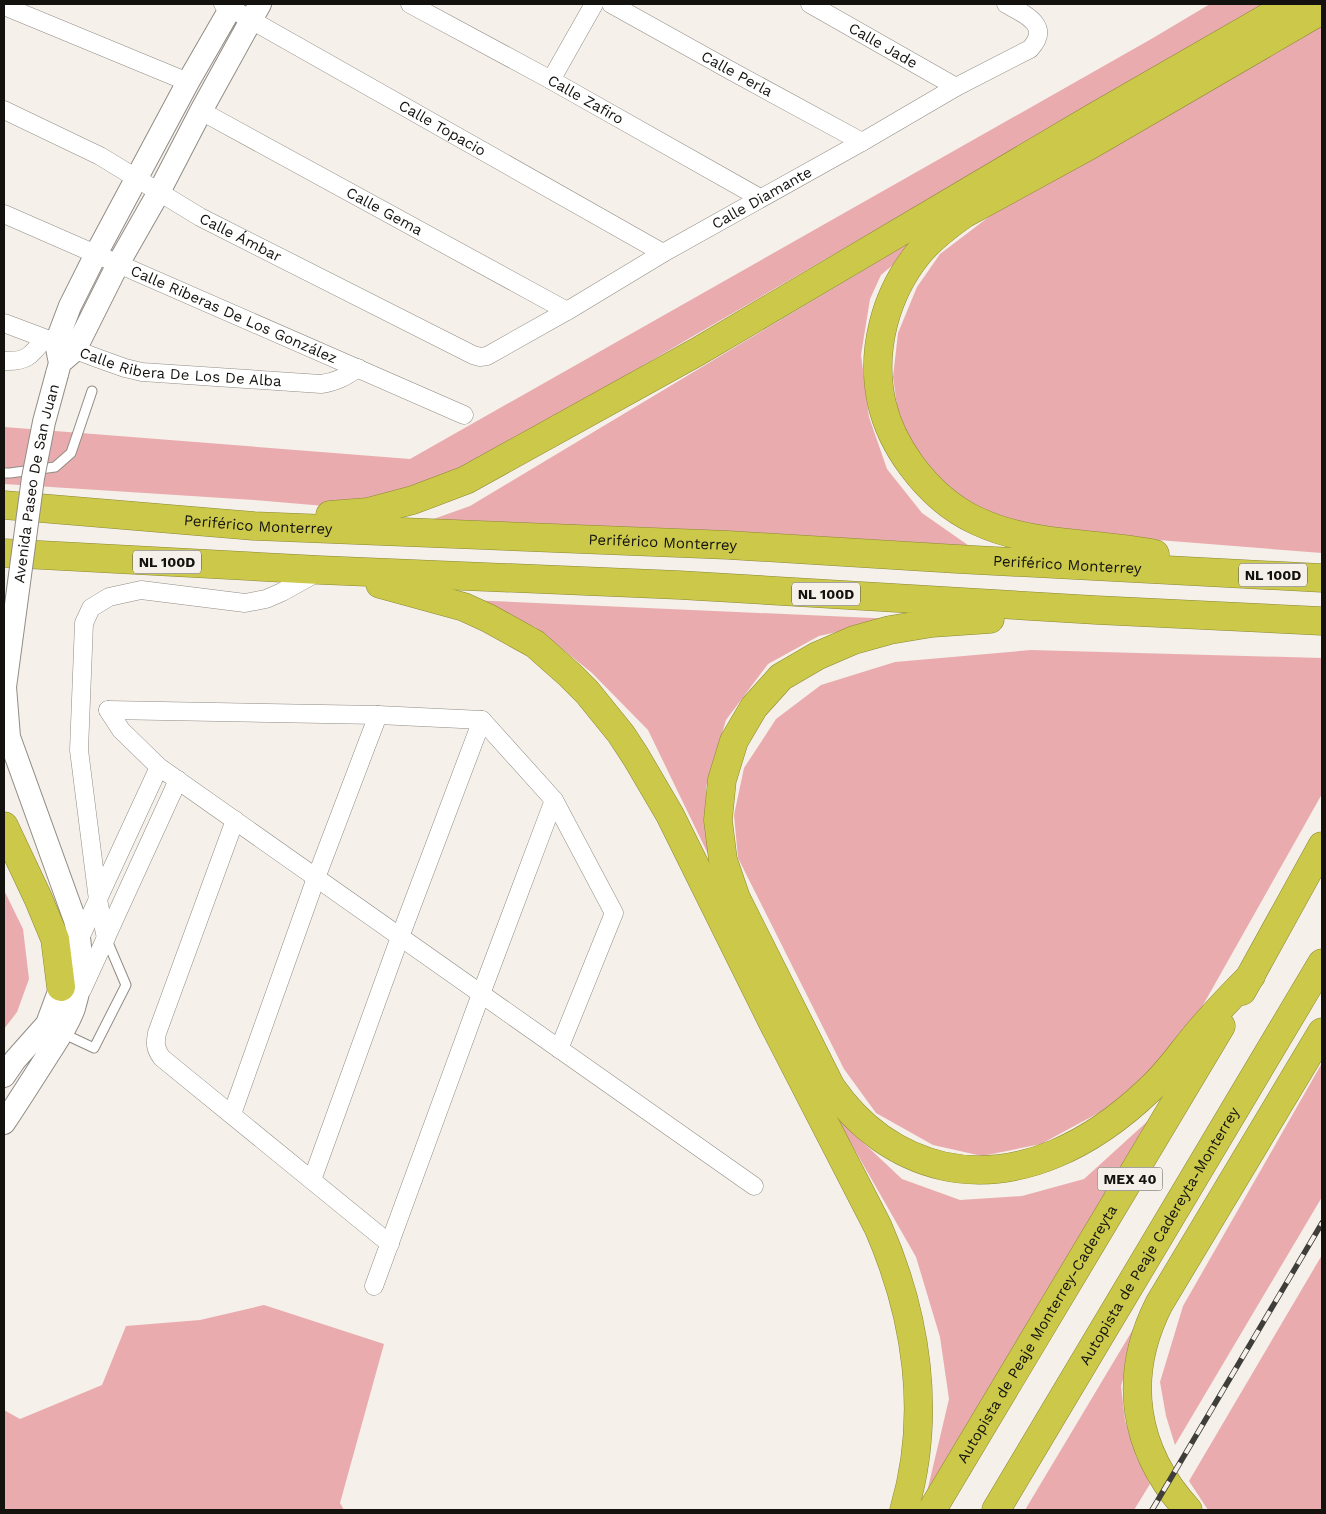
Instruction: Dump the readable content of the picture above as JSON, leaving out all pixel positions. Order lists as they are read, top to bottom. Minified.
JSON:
{"streets":{"highway":["Periférico Monterrey","NL 100D","MEX 40","Autopista de Peaje Cadereyta-Monterrey","Autopista de Peaje Monterrey-Cadereyta"],"street":["Calle Jade","Calle Perla","Calle Zafiro","Calle Topacio","Calle Diamante","Calle Gema","Calle Ámbar","Calle Riberas De Los González","Calle Ribera De Los De Alba","Avenida Paseo De San Juan"]},"crossings":[["Calle Jade","Calle Diamante"],["Calle Perla","Calle Diamante"],["Calle Zafiro","Calle Diamante"],["Calle Topacio","Calle Diamante"],["Calle Topacio","Avenida Paseo De San Juan"],["Calle Diamante","Calle Gema"],["Calle Diamante","Calle Ámbar"],["Calle Gema","Avenida Paseo De San Juan"],["Calle Ámbar","Avenida Paseo De San Juan"],["Calle Riberas De Los González","Calle Ribera De Los De Alba"],["Calle Riberas De Los González","Avenida Paseo De San Juan"],["Calle Ribera De Los De Alba","Avenida Paseo De San Juan"]]}
